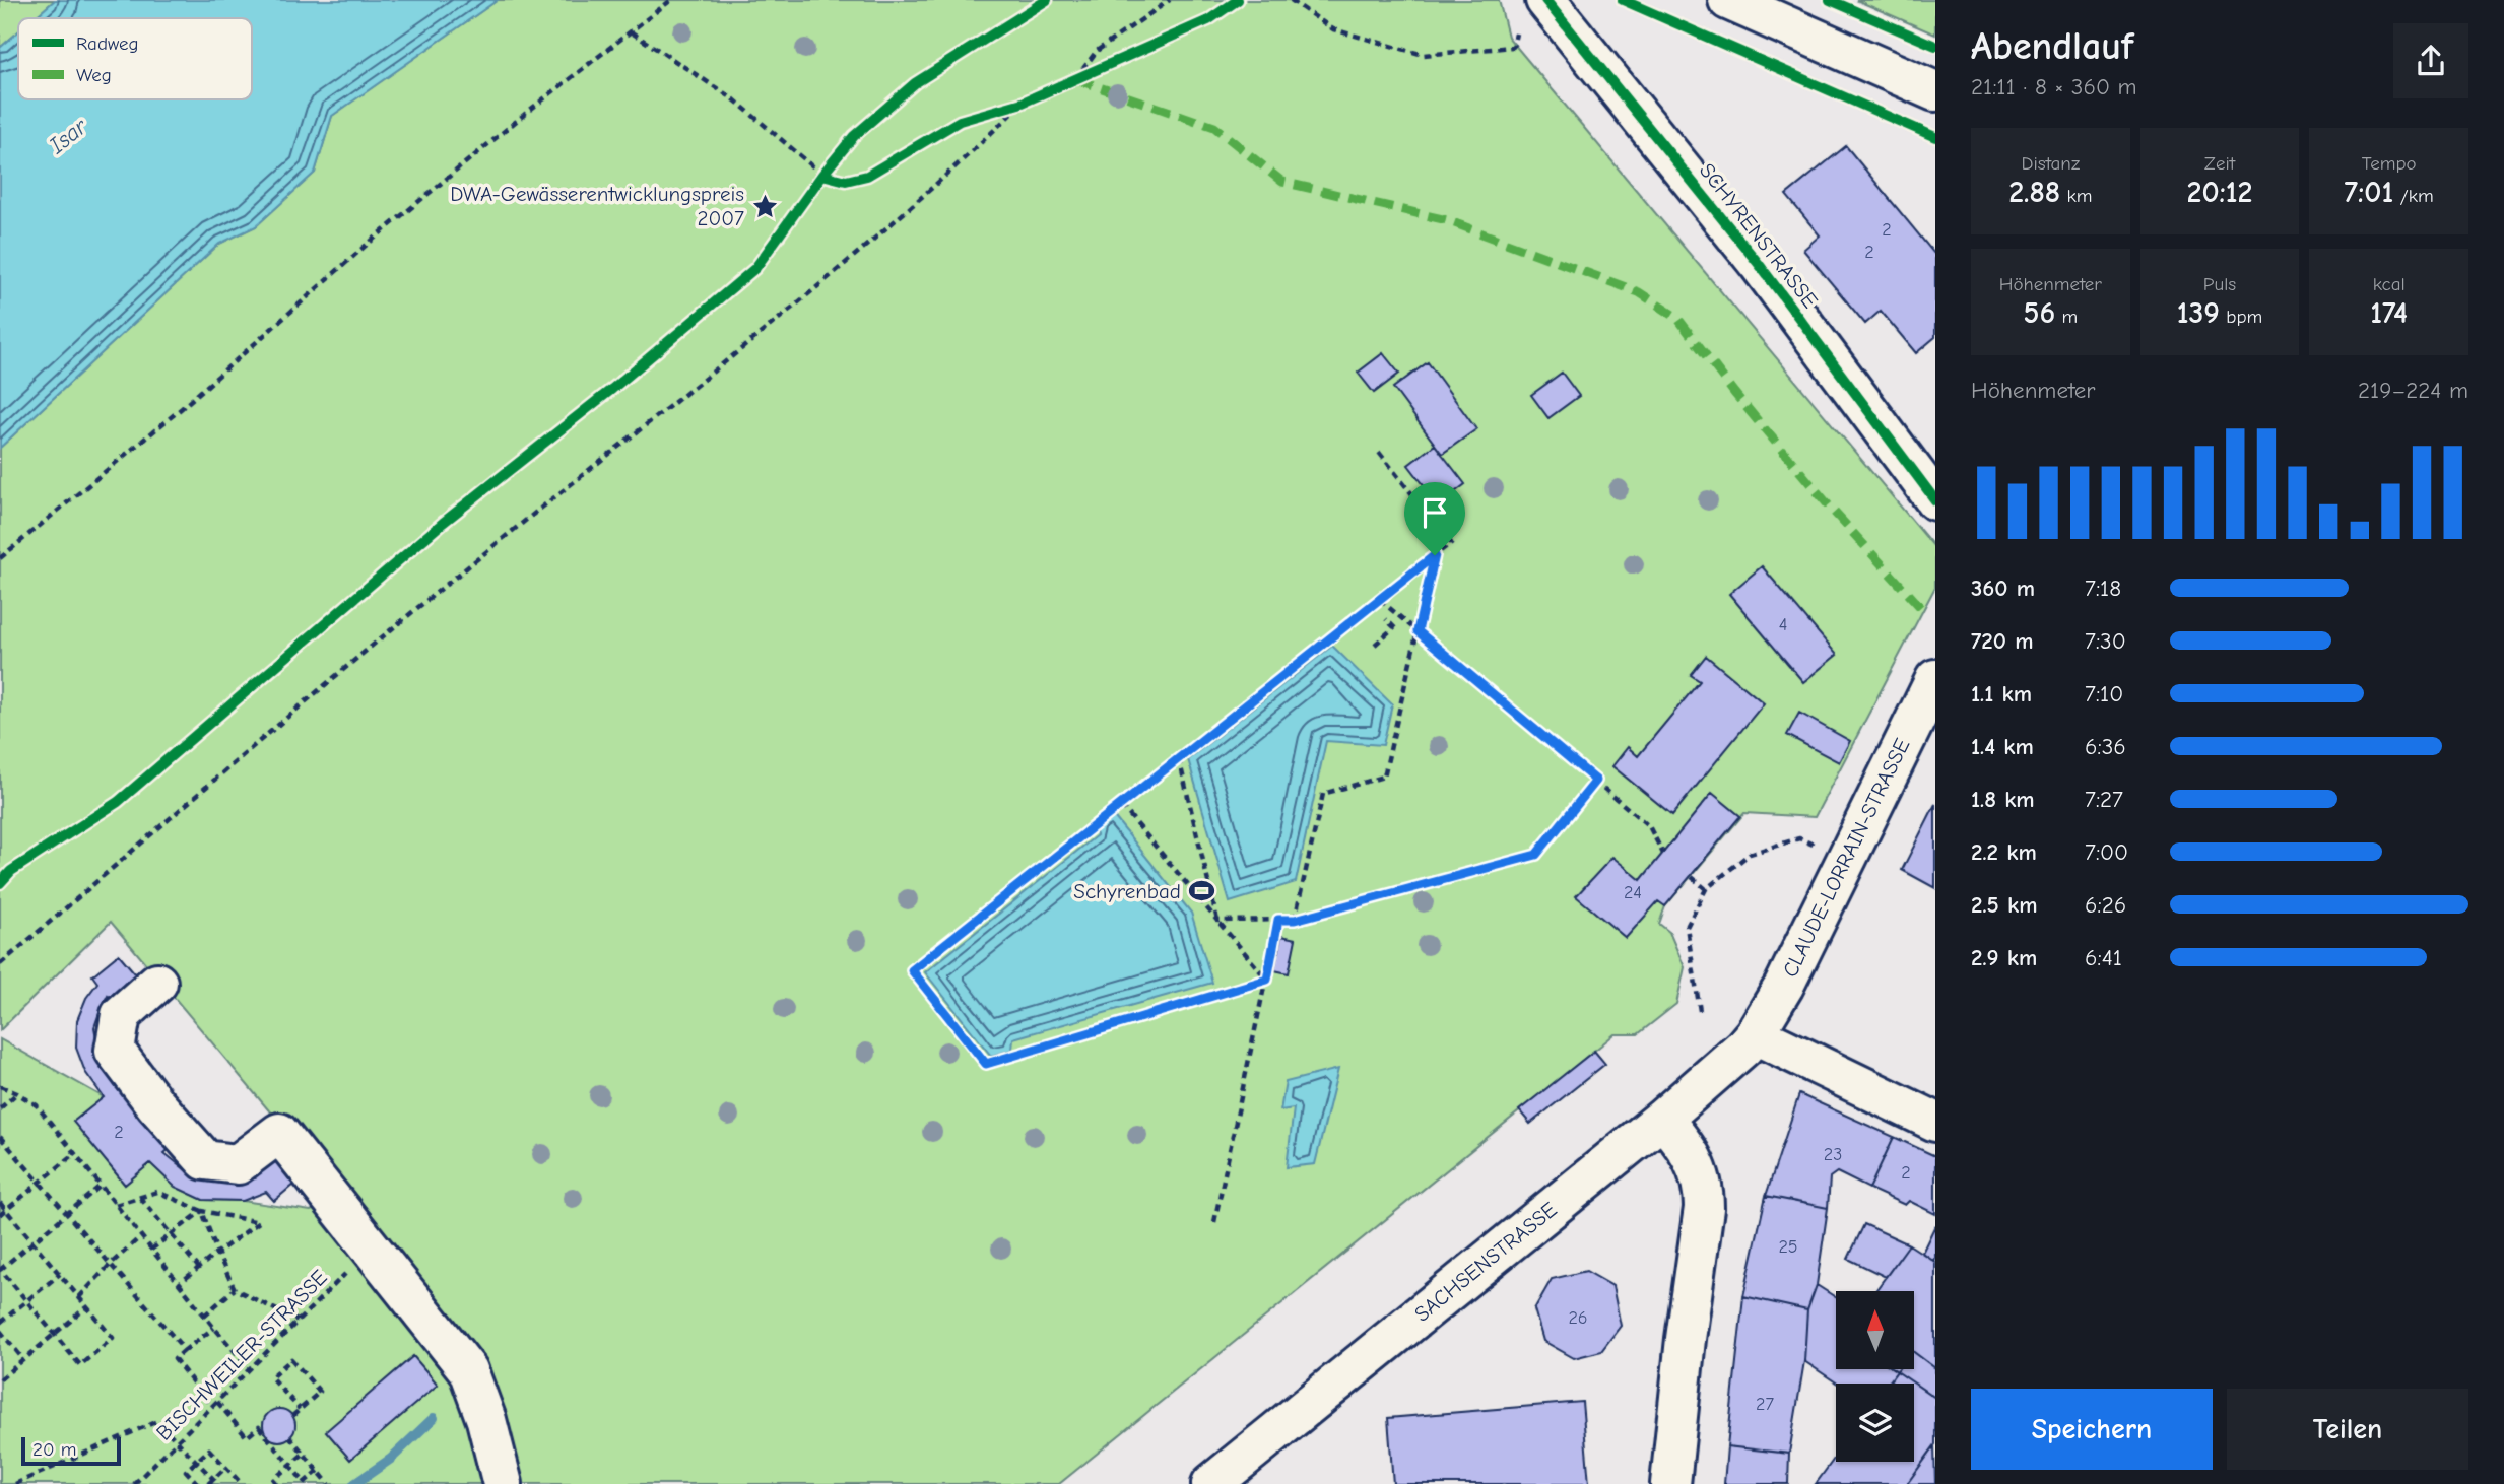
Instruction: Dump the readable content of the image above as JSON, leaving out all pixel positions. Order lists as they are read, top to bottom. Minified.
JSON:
{"streets":{"street":["SCHYRENSTRASSE","CLAUDE-LORRAIN-STRASSE","SACHSENSTRASSE"],"path":["BISCHWEILER-STRASSE"]},"crossings":[["CLAUDE-LORRAIN-STRASSE","SACHSENSTRASSE"]],"water":["Isar"],"places":{"place":["DWA-Gewässerentwicklungspreis 2007"],"sports":["Schyrenbad"]},"house_numbers":["2","2","4","24","2","23","2","25","26","27"],"legend":["Radweg","Weg"],"scale_bar":"20 m","north":"top","page":{"heading":["Abendlauf","21:11 · 8 × 360 m"],"stats":[["Distanz","2.88 km"],["Zeit","20:12"],["Tempo","7:01 /km"],["Höhenmeter","56 m"],["Puls","139 bpm"],["kcal","174"]],"chart":["Höhenmeter","219–224 m"],"list":[{"name":"360 m","note":"7:18"},{"name":"720 m","note":"7:30"},{"name":"1.1 km","note":"7:10"},{"name":"1.4 km","note":"6:36"},{"name":"1.8 km","note":"7:27"},{"name":"2.2 km","note":"7:00"},{"name":"2.5 km","note":"6:26"},{"name":"2.9 km","note":"6:41"}],"buttons":["Speichern","Teilen"],"scale":"20 m"}}
